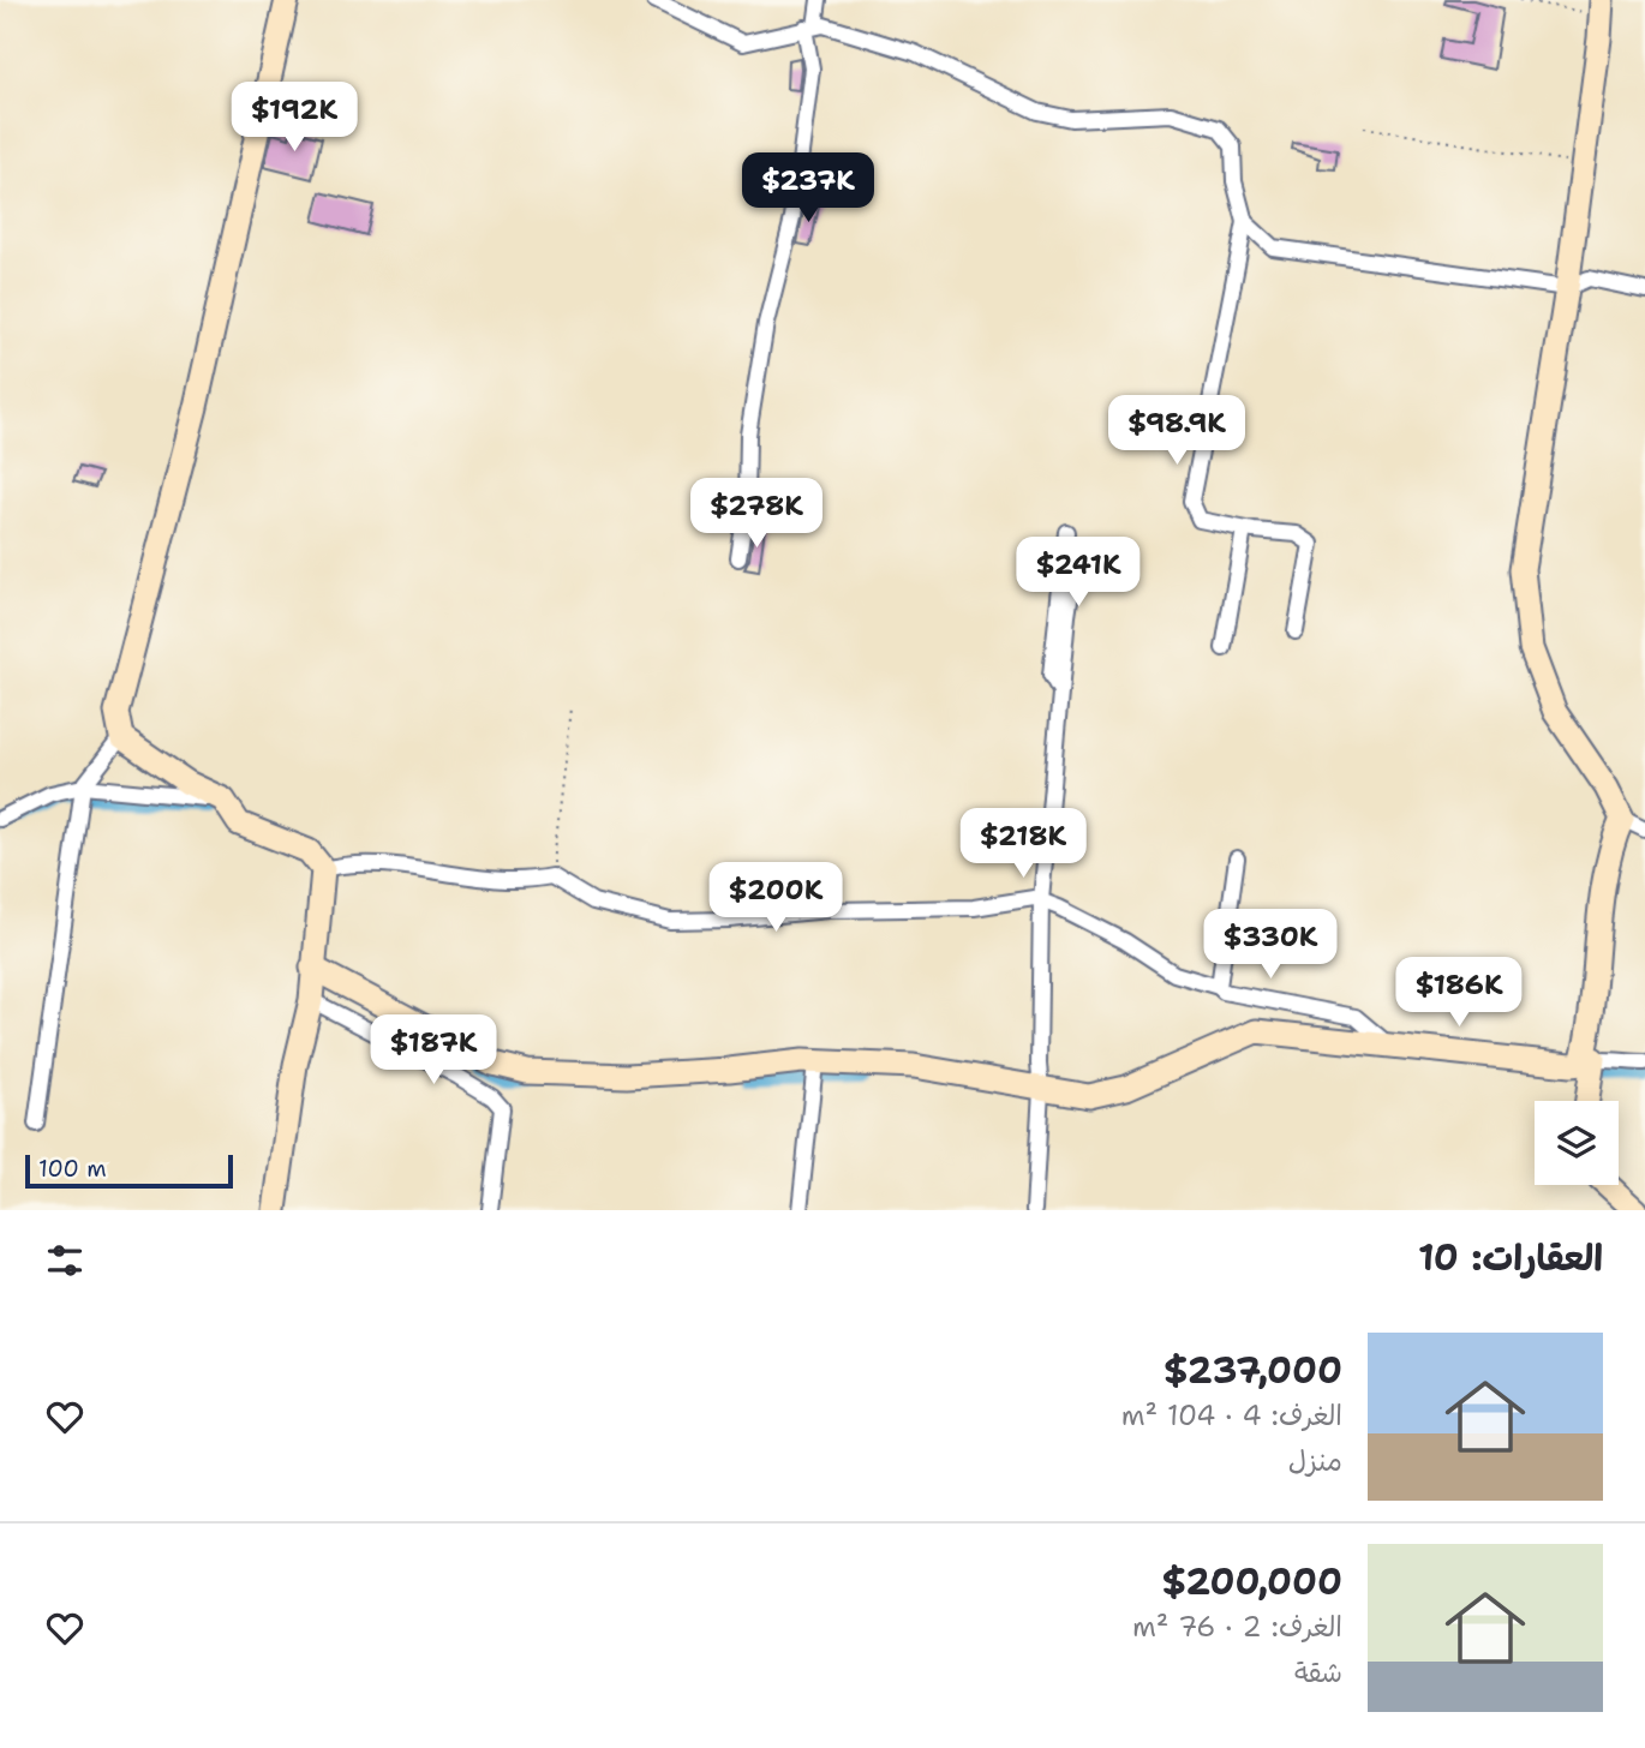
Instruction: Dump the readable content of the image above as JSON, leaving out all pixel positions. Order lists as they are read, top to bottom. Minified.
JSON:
{"scale_bar":"100 m","page":{"price":["$192K","$237K","$98.9K","$278K","$241K","$218K","$200K","$330K","$186K","$187K"],"scale":"100 m","heading":"العقارات: 10","list":[{"name":"$237,000","note":"الغرف: 4 · 104 m² · منزل"},{"name":"$200,000","note":"الغرف: 2 · 76 m² · شقة"}]}}
